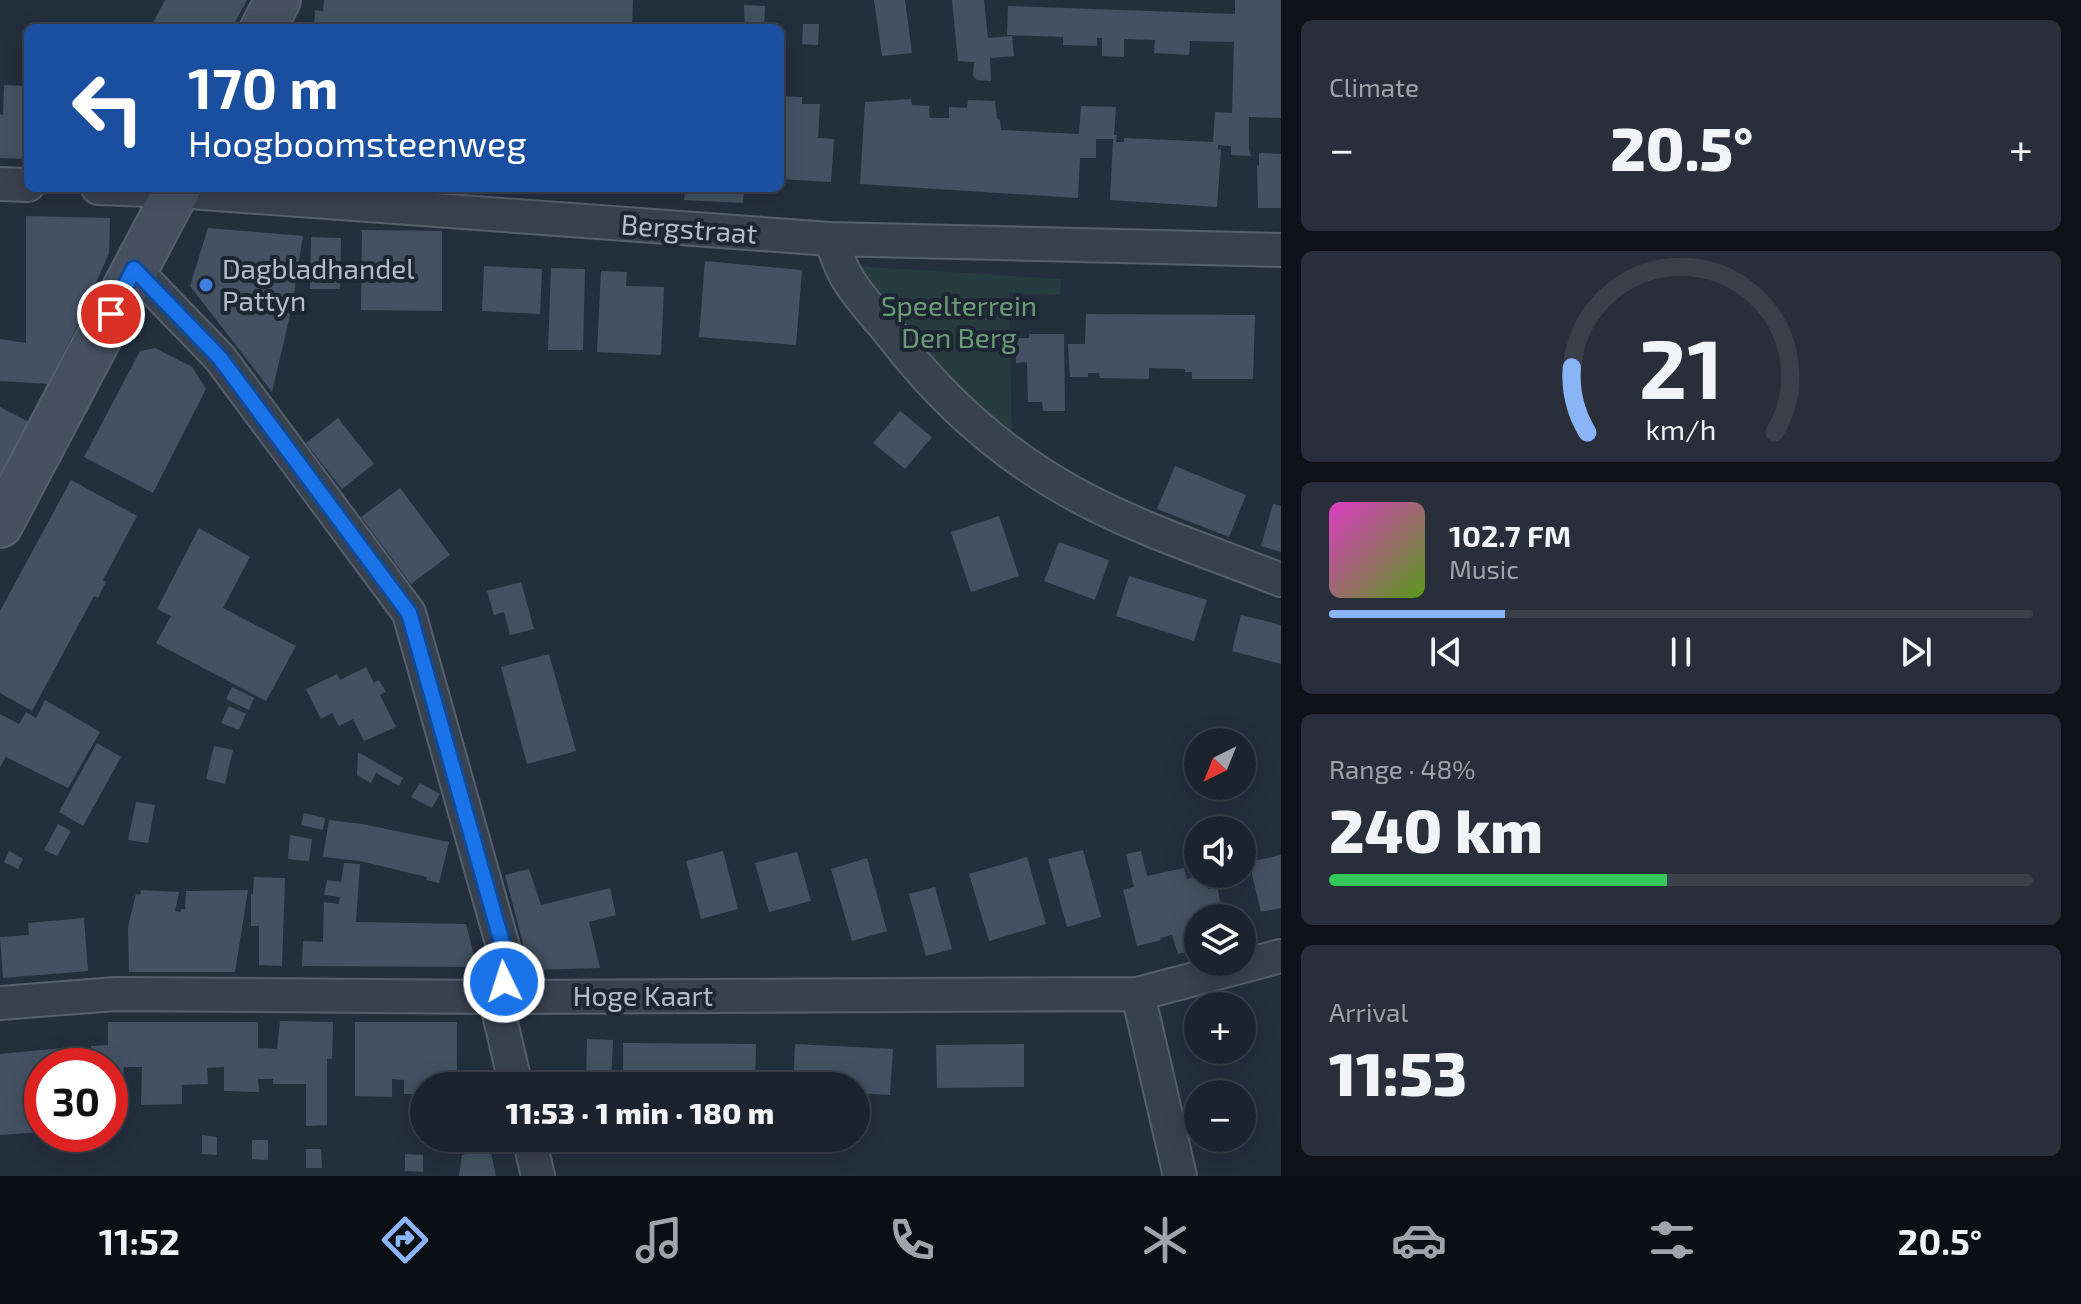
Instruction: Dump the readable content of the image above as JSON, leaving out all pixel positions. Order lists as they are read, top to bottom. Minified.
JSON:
{"streets":{"street":["Bergstraat","Hoge Kaart"]},"parks":["Speelterrein Den Berg"],"places":["Dagbladhandel Pattyn"],"north":"bottom left","page":{"tile":["Climate",["Range · 48%","240 km"],["Arrival","11:53"]],"turn":["170 m","Hoogboomsteenweg"],"heat":["−","20.5°","+"],"song":["102.7 FM","Music"],"map_buttons":["+","−"],"limit":"30","trip":"11:53 · 1 min · 180 m","tabs":["11:52","20.5°"],"gauge":["21","km/h"]}}
